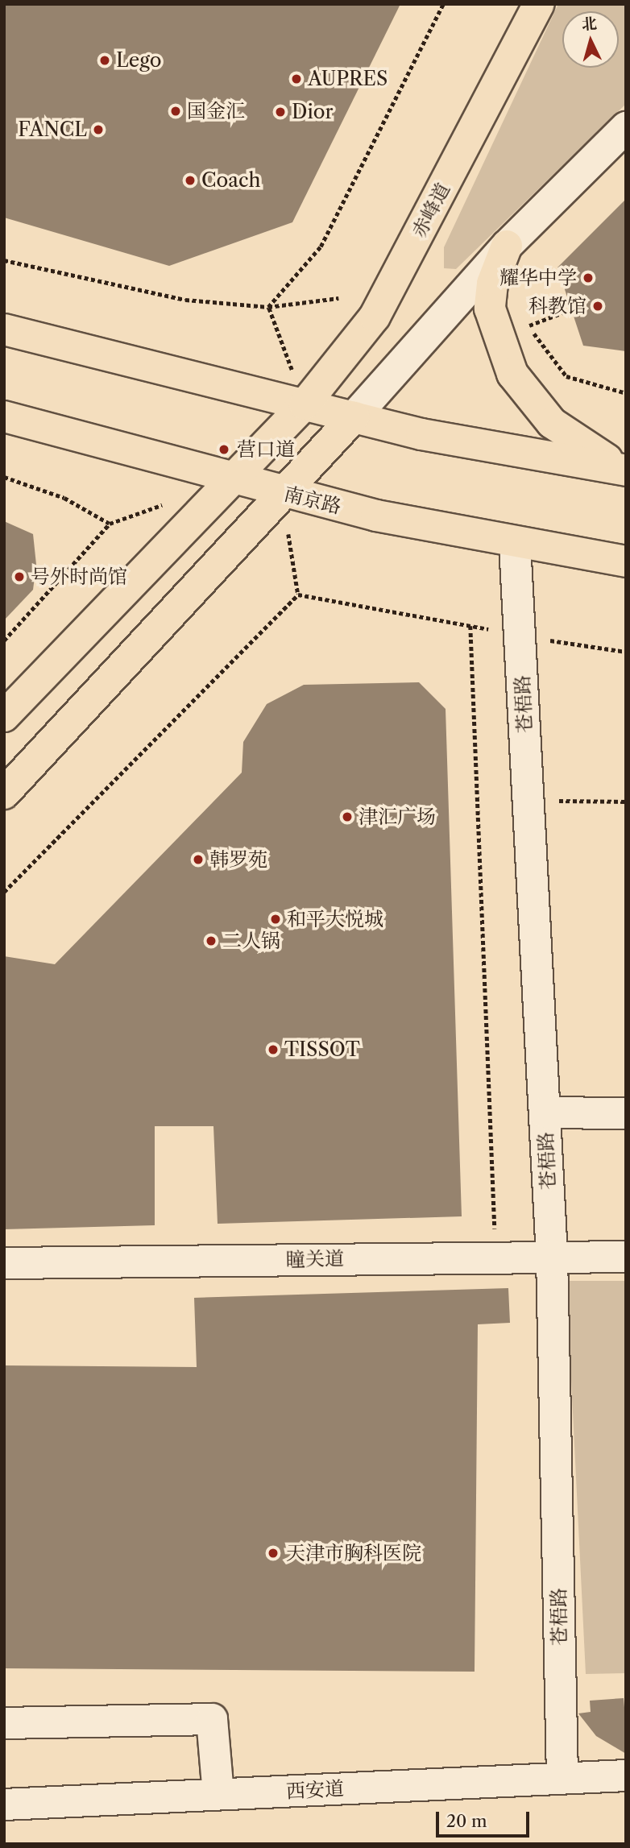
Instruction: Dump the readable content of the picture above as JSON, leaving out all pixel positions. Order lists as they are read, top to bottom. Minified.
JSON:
{"streets":{"main road":["赤峰道","南京路"],"street":["苍梧路","瞳关道","西安道"]},"crossings":[["南京路","苍梧路"],["苍梧路","瞳关道"],["苍梧路","西安道"]],"places":["Lego","AUPRES","国金汇","Dior","FANCL","Coach","耀华中学","科教馆","营口道","号外时尚馆","津汇广场","韩罗苑","和平大悦城","二人锅","TISSOT","天津市胸科医院"],"scale_bar":"20 m","north":"top"}
